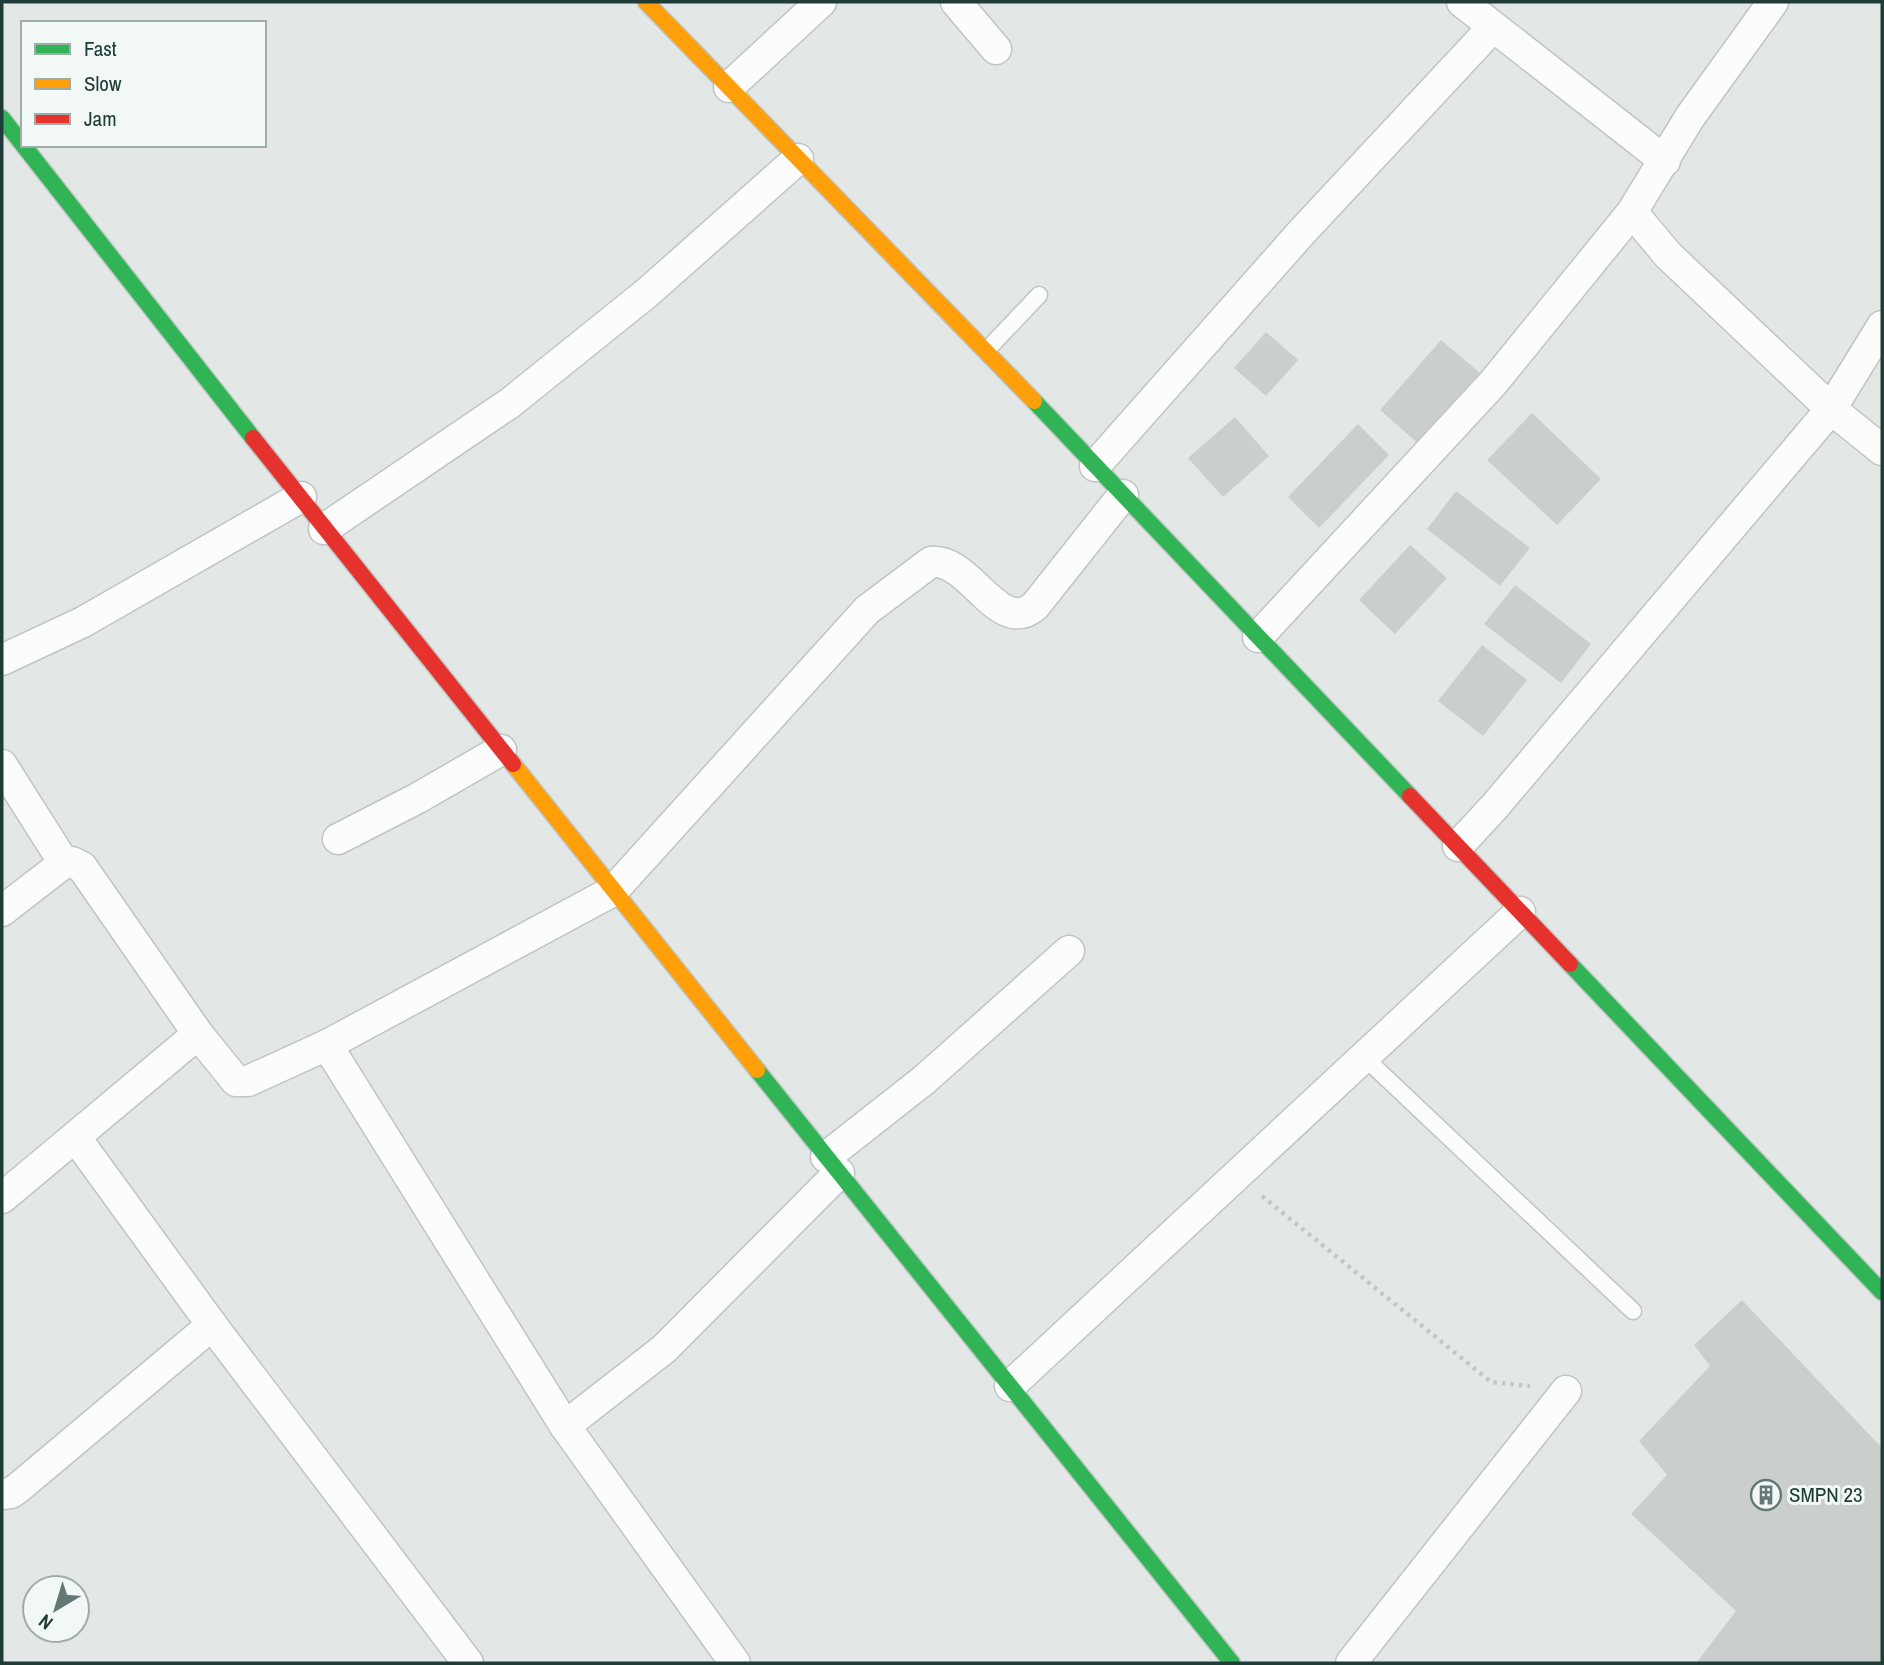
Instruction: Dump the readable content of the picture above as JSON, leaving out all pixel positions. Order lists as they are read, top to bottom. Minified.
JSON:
{"places":{"building":["SMPN 23"]},"legend":["Fast","Slow","Jam"],"north":"bottom left"}
